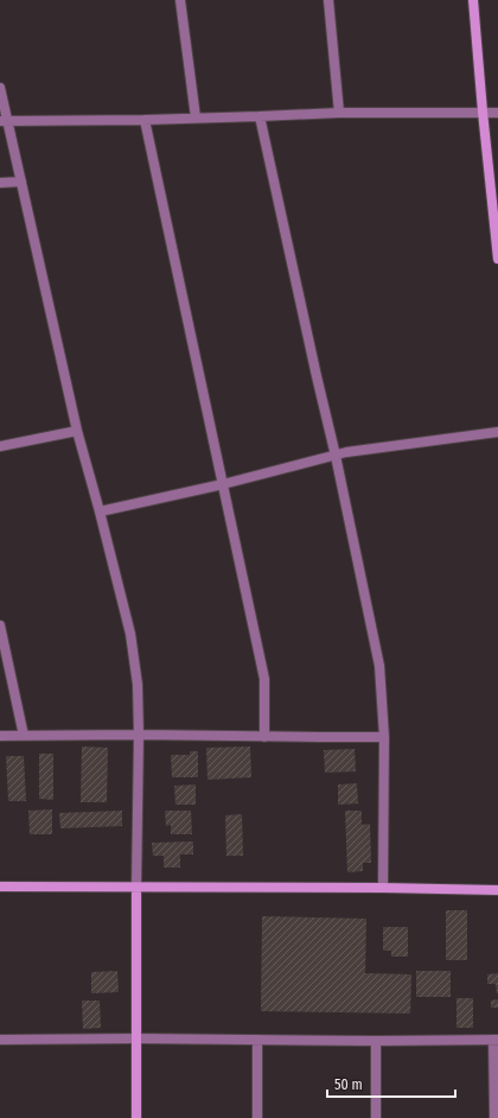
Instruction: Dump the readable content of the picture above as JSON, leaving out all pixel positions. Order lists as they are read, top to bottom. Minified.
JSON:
{"scale_bar":"50 m"}
